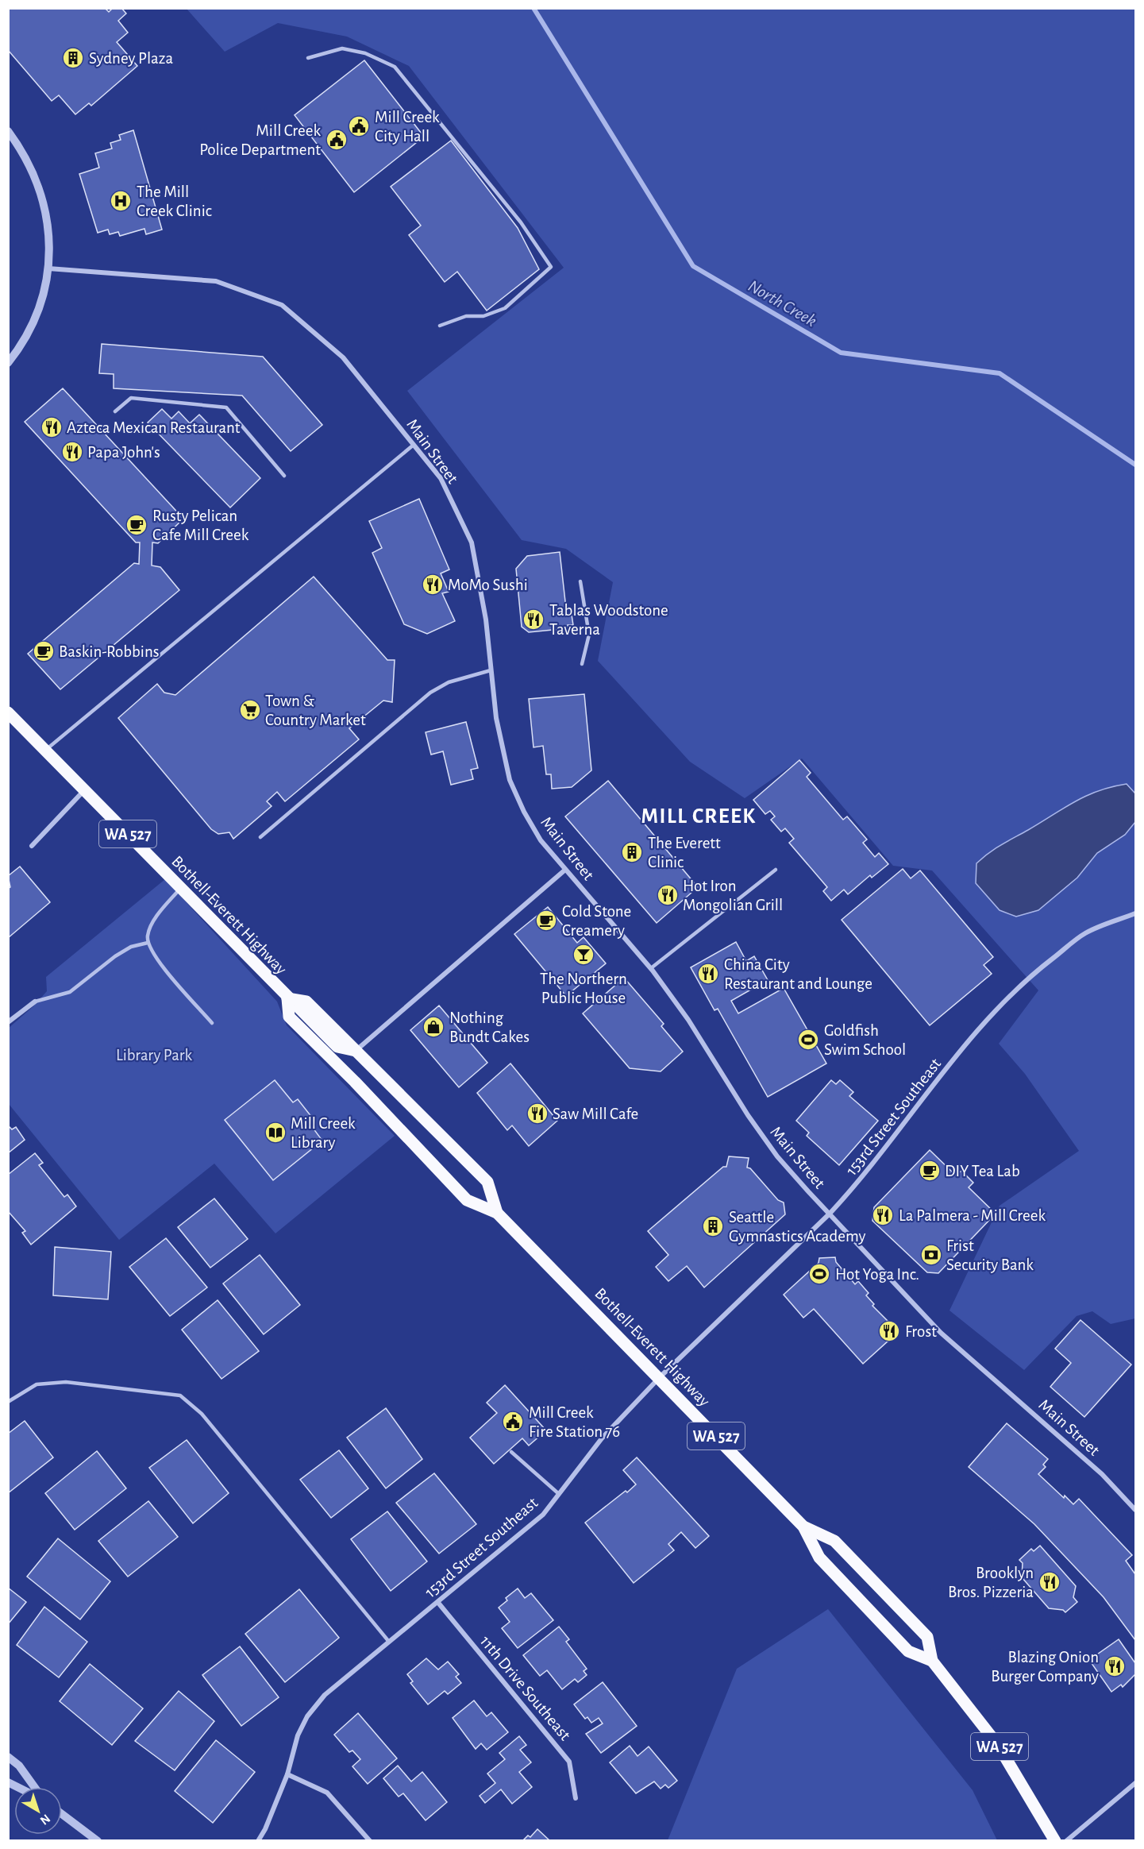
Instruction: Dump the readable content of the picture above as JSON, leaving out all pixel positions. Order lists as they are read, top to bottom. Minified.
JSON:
{"streets":{"main road":["WA 527","Bothell-Everett Highway"],"street":["Main Street","153rd Street Southeast","11th Drive Southeast"]},"crossings":[["Main Street","153rd Street Southeast"],["Bothell-Everett Highway","153rd Street Southeast"],["153rd Street Southeast","11th Drive Southeast"]],"districts":["MILL CREEK"],"water":["North Creek"],"parks":["Library Park"],"places":{"building":["Sydney Plaza","The Everett Clinic","Seattle Gymnastics Academy"],"public building":["Mill Creek City Hall","Mill Creek Police Department","Mill Creek Fire Station 76"],"hospital":["The Mill Creek Clinic"],"restaurant":["Azteca Mexican Restaurant","Papa John's","MoMo Sushi","Tablas Woodstone Taverna","Hot Iron Mongolian Grill","China City Restaurant and Lounge","Saw Mill Cafe","La Palmera - Mill Creek","Frost","Brooklyn Bros. Pizzeria","Blazing Onion Burger Company"],"cafe":["Rusty Pelican Cafe Mill Creek","Baskin-Robbins","Cold Stone Creamery","DIY Tea Lab"],"supermarket":["Town & Country Market"],"bar":["The Northern Public House"],"shop":["Nothing Bundt Cakes"],"sports":["Goldfish Swim School","Hot Yoga Inc."],"library":["Mill Creek Library"],"bank":["Frist Security Bank"]},"north":"bottom right"}
